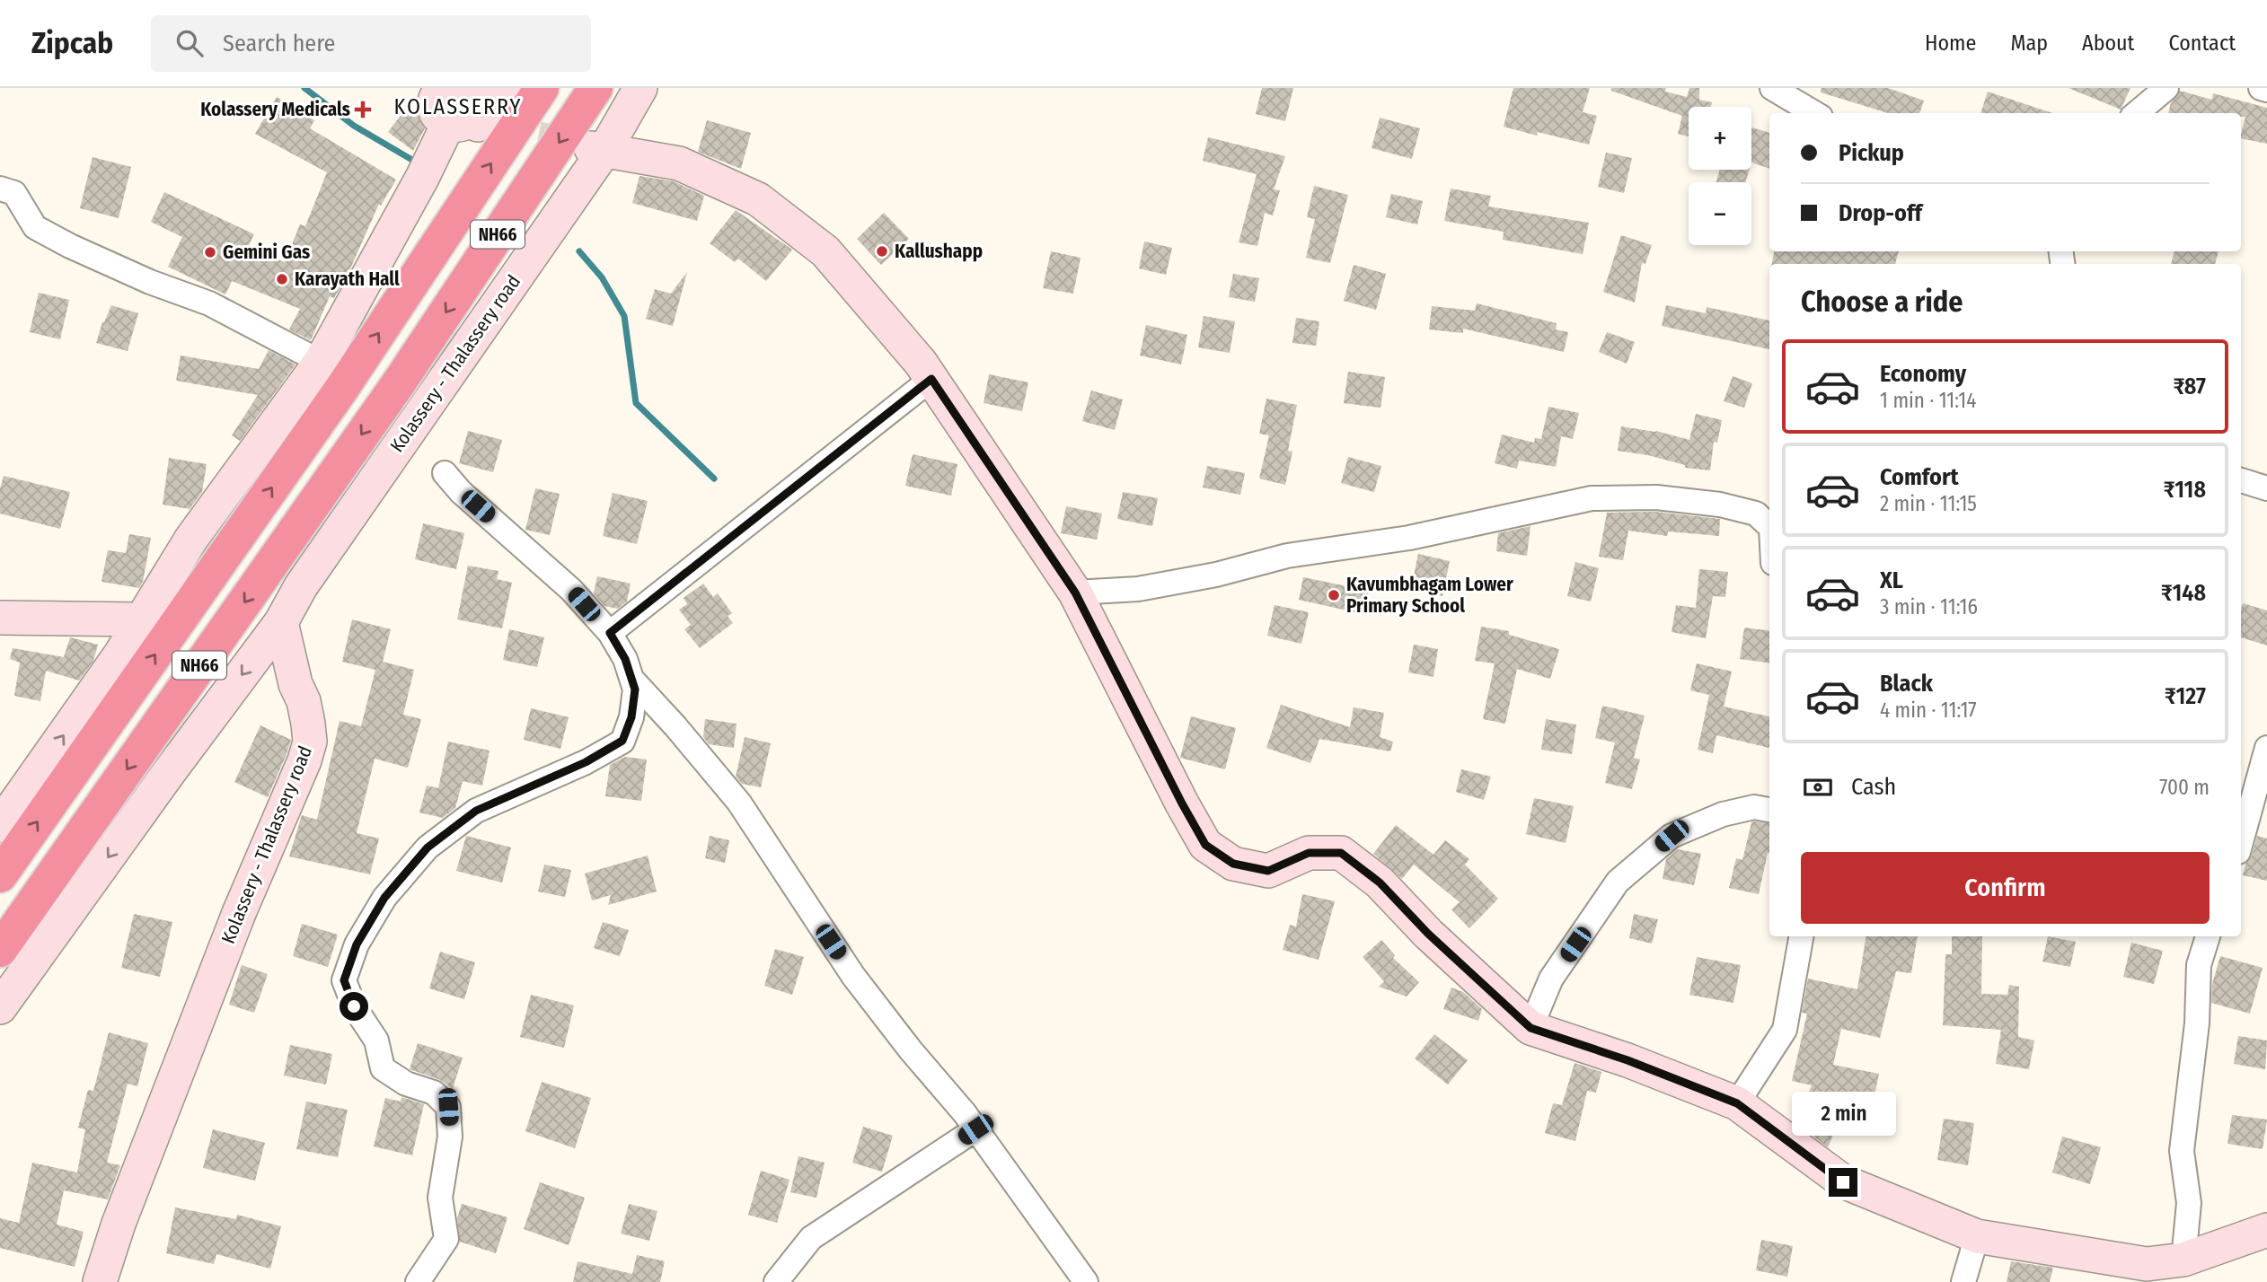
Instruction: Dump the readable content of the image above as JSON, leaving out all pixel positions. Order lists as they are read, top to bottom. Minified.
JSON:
{"streets":{"highway":["NH66"],"street":["Kolassery - Thalassery road"]},"districts":["KOLASSERRY"],"places":{"health":["Kolassery Medicals"],"other":["Kallushapp","Gemini Gas","Karayath Hall","Kavumbhagam Lower Primary School"]},"page":{"header":"Zipcab","search":"Search here","nav":["Home","Map","About","Contact"],"map_buttons":["+","−"],"banner":["Pickup","Drop-off"],"heading":"Choose a ride","list":[{"name":"Economy","note":"1 min · 11:14","value":"₹87"},{"name":"Comfort","note":"2 min · 11:15","value":"₹118"},{"name":"XL","note":"3 min · 11:16","value":"₹148"},{"name":"Black","note":"4 min · 11:17","value":"₹127"}],"pay":["Cash","700 m"],"buttons":"Confirm","bubble":"2 min"}}
